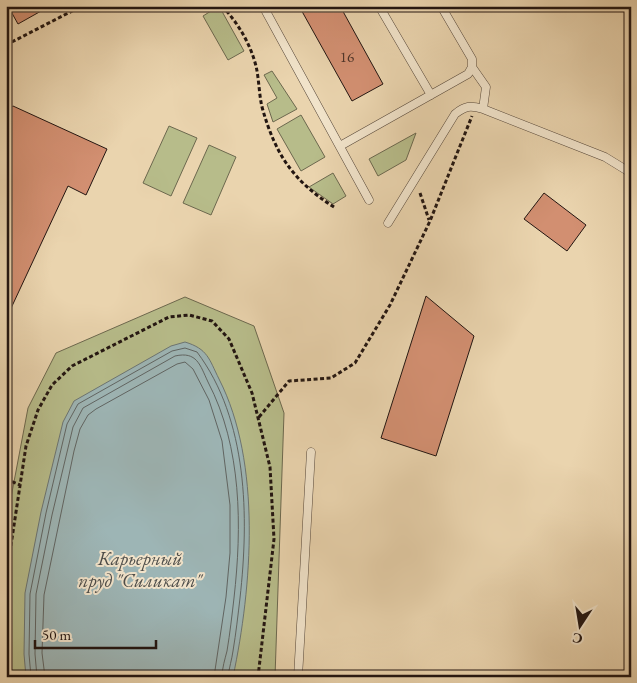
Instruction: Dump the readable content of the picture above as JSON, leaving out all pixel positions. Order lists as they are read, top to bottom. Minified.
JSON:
{"water":["Карьерный пруд \"Силикат\""],"house_numbers":["16"],"scale_bar":"50 m","north":"bottom"}
